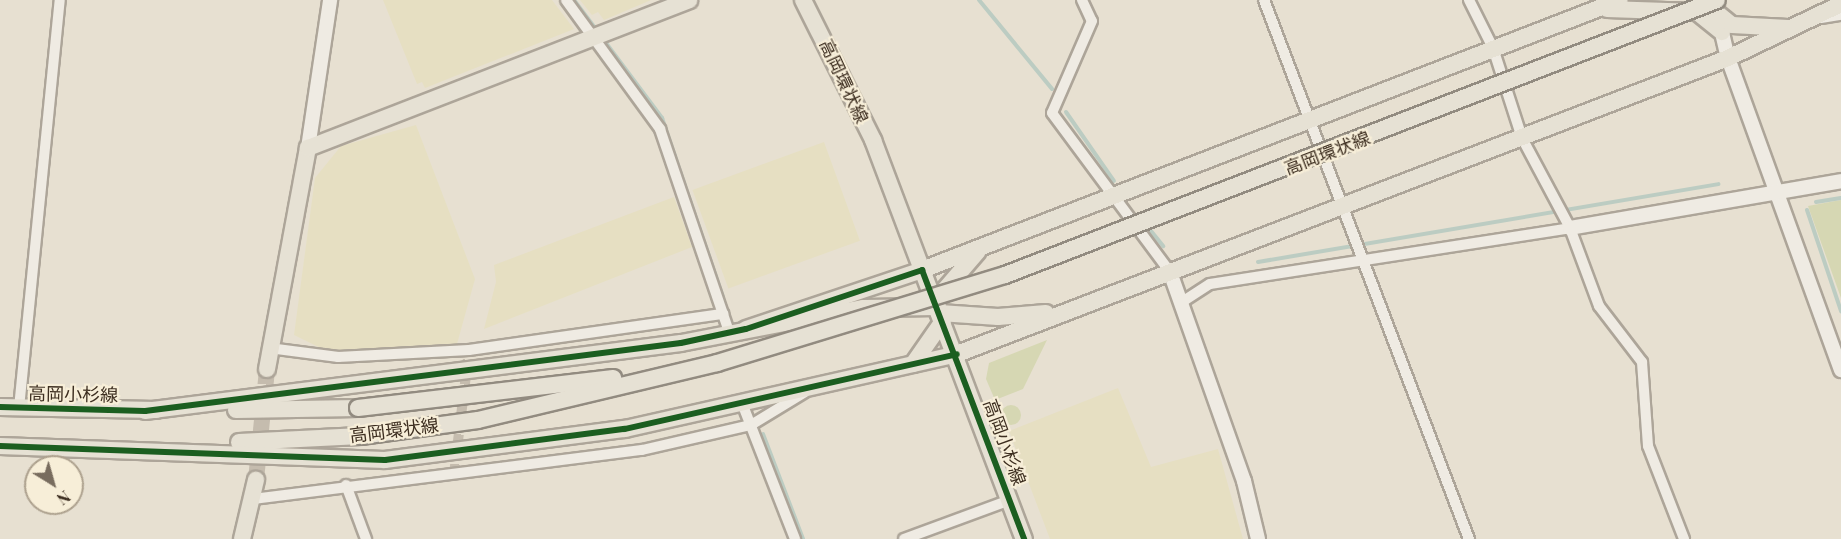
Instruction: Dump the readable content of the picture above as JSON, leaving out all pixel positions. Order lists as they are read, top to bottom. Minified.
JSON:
{"streets":{"main road":["高岡環状線","高岡小杉線"]},"crossings":[["高岡環状線","高岡小杉線"]],"north":"bottom right"}
